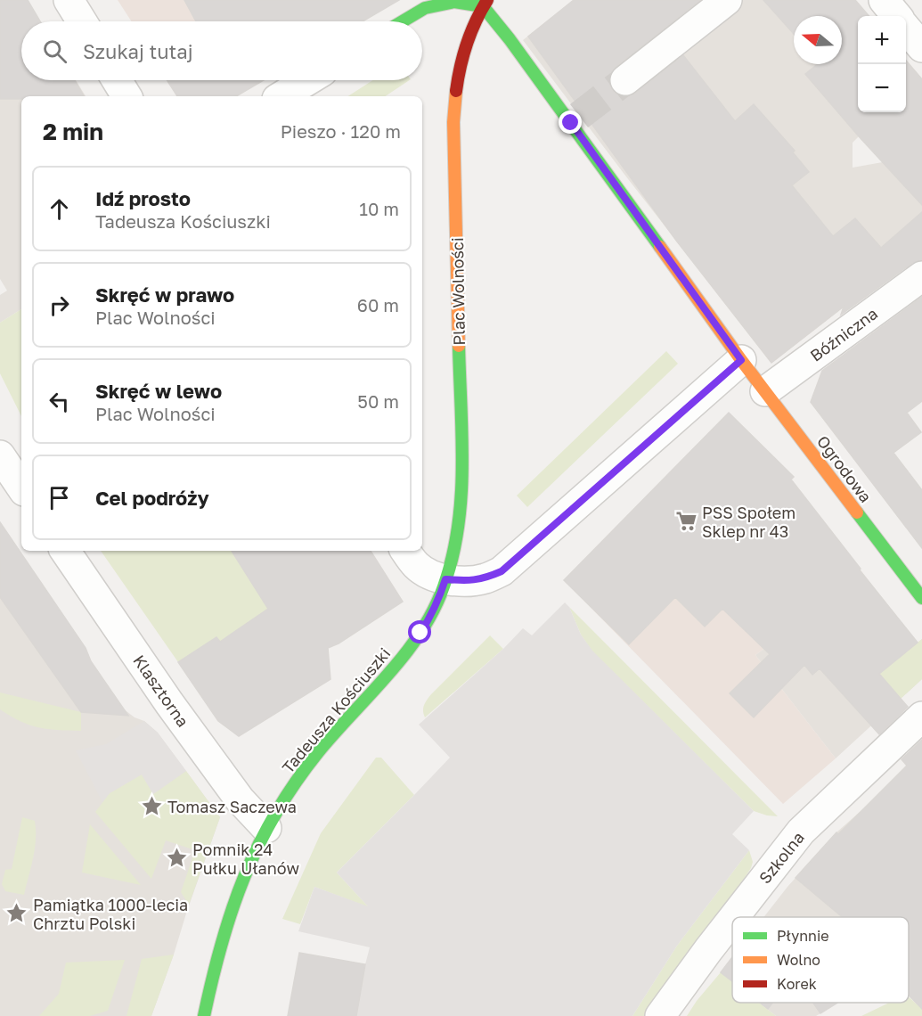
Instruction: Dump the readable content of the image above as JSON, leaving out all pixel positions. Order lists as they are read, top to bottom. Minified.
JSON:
{"streets":{"street":["Plac Wolności","Bóźniczna","Ogrodowa","Klasztorna","Tadeusza Kościuszki","Szkolna"]},"crossings":[["Plac Wolności","Tadeusza Kościuszki"],["Bóźniczna","Ogrodowa"],["Klasztorna","Tadeusza Kościuszki"]],"places":{"supermarket":["PSS Społem Sklep nr 43"],"place":["Tomasz Saczewa","Pomnik 24 Pułku Ułanów","Pamiątka 1000-lecia Chrztu Polski"]},"legend":["Płynnie","Wolno","Korek"],"north":"left","page":{"map_buttons":["+","−"],"search":"Szukaj tutaj","heading":["2 min","Pieszo · 120 m"],"list":[["Idź prosto","Tadeusza Kościuszki","10 m"],["Skręć w prawo","Plac Wolności","60 m"],["Skręć w lewo","Plac Wolności","50 m"],"Cel podróży"]}}
